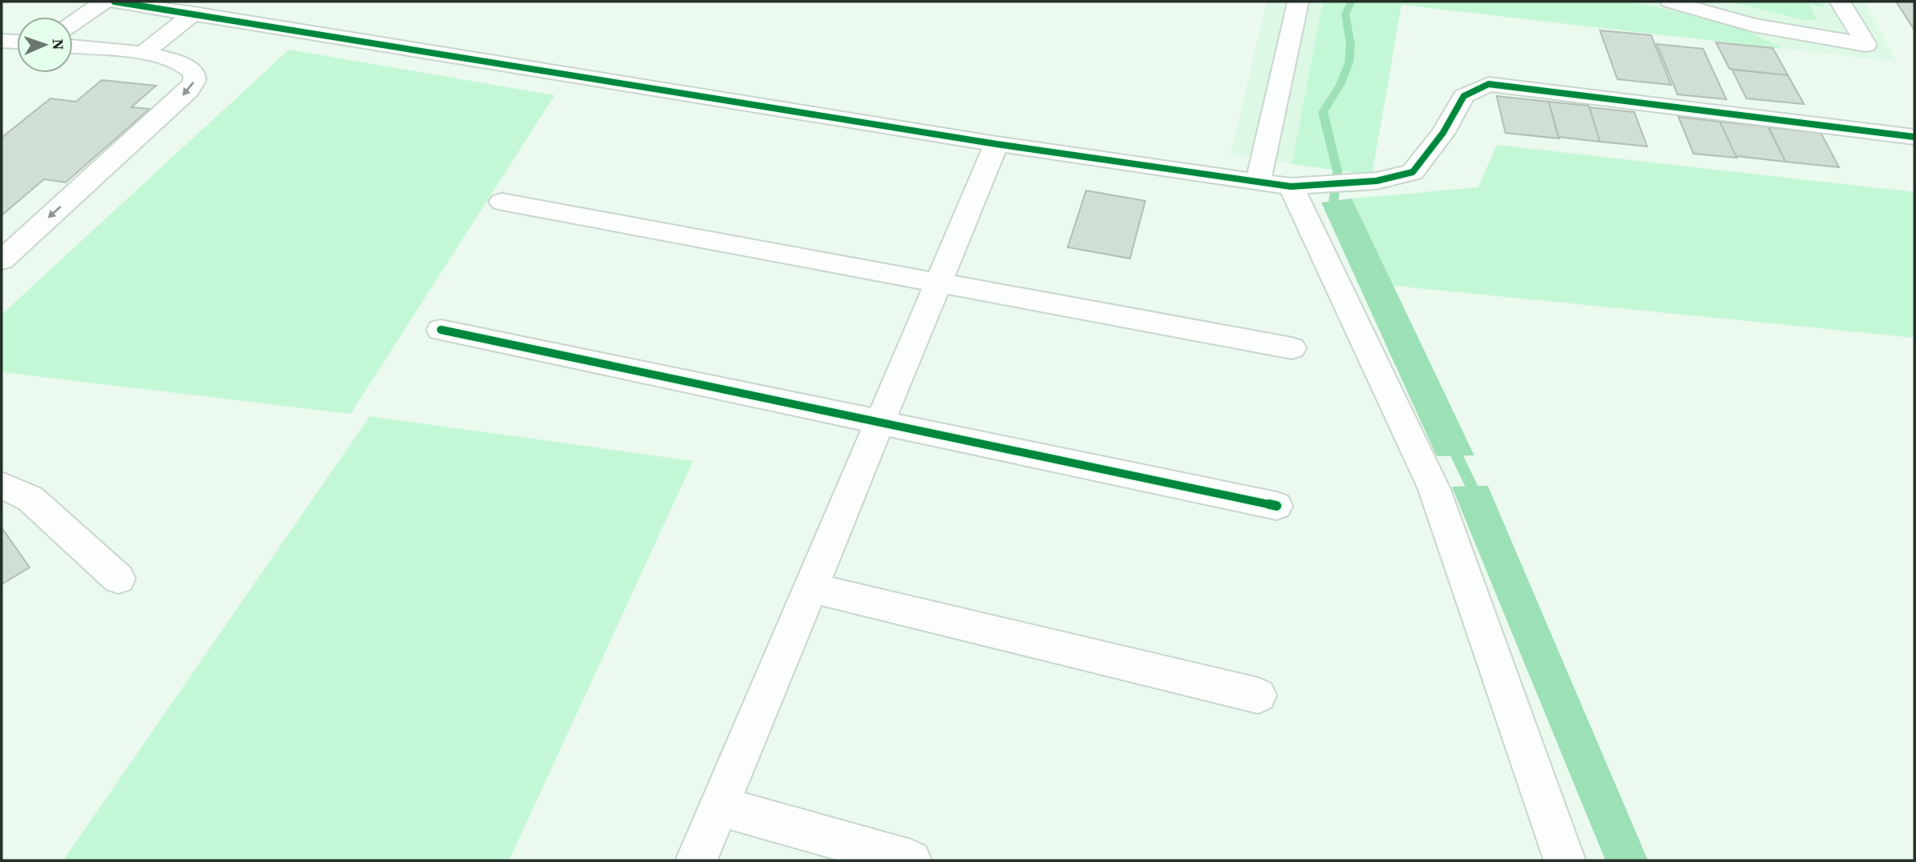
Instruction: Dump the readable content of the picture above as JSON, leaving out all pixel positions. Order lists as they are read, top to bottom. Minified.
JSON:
{"north":"right"}
